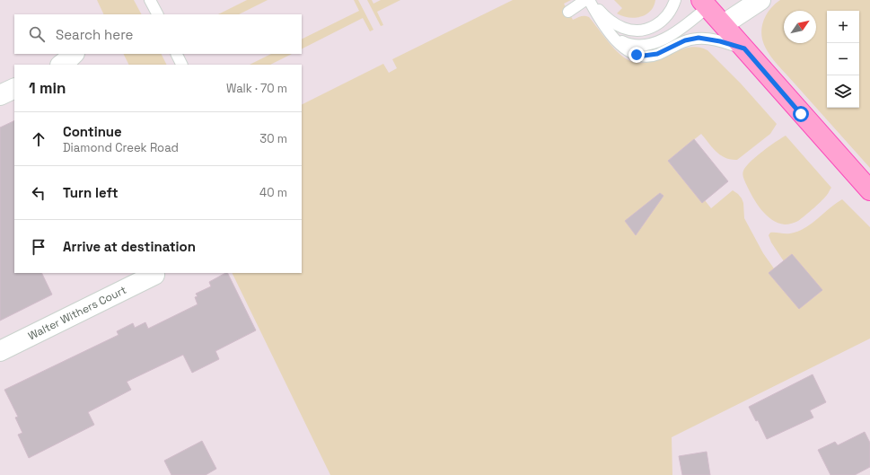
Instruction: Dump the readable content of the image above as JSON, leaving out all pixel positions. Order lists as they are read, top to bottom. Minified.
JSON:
{"streets":{"street":["Walter Withers Court"]},"north":"top right","page":{"map_buttons":["+","−"],"search":"Search here","heading":["1 min","Walk · 70 m"],"list":[["Continue","Diamond Creek Road","30 m"],["Turn left","40 m"],"Arrive at destination"]}}
